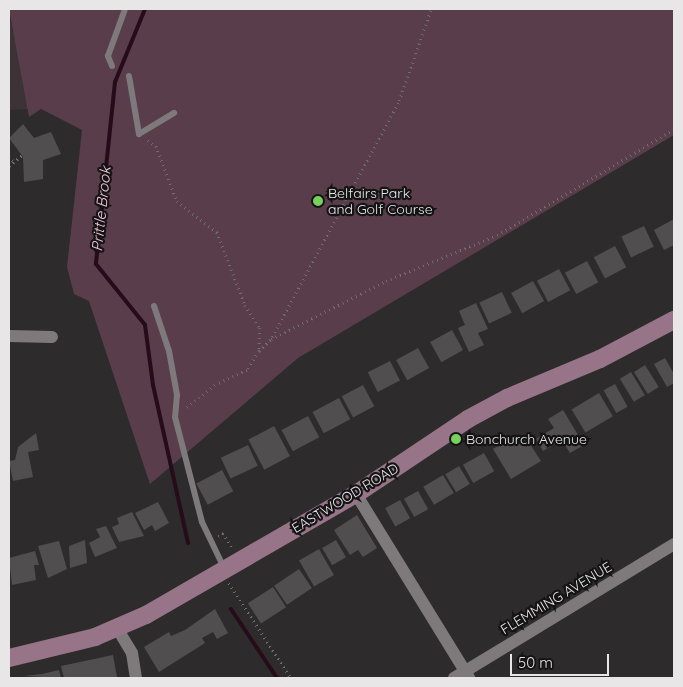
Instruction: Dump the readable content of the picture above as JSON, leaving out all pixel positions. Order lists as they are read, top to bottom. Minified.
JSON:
{"streets":{"street":["EASTWOOD ROAD","FLEMMING AVENUE"]},"water":["Prittle Brook"],"places":["Belfairs Park and Golf Course","Bonchurch Avenue"],"scale_bar":"50 m"}
